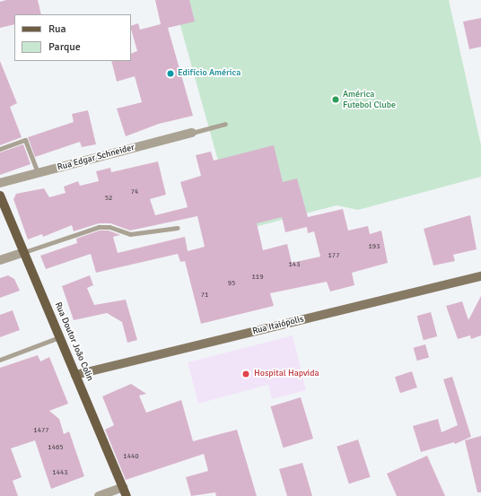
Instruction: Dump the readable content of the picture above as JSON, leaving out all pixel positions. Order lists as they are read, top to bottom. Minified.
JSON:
{"streets":{"main road":["Rua Itaiópolis","Rua Doutor João Colin"],"street":["Rua Edgar Schneider"]},"crossings":[["Rua Itaiópolis","Rua Doutor João Colin"]],"places":["Edifício América","América Futebol Clube","Hospital Hapvida"],"house_numbers":["74","52","193","177","143","119","95","71","1477","1465","1440","1443"],"legend":["Rua","Parque"]}
